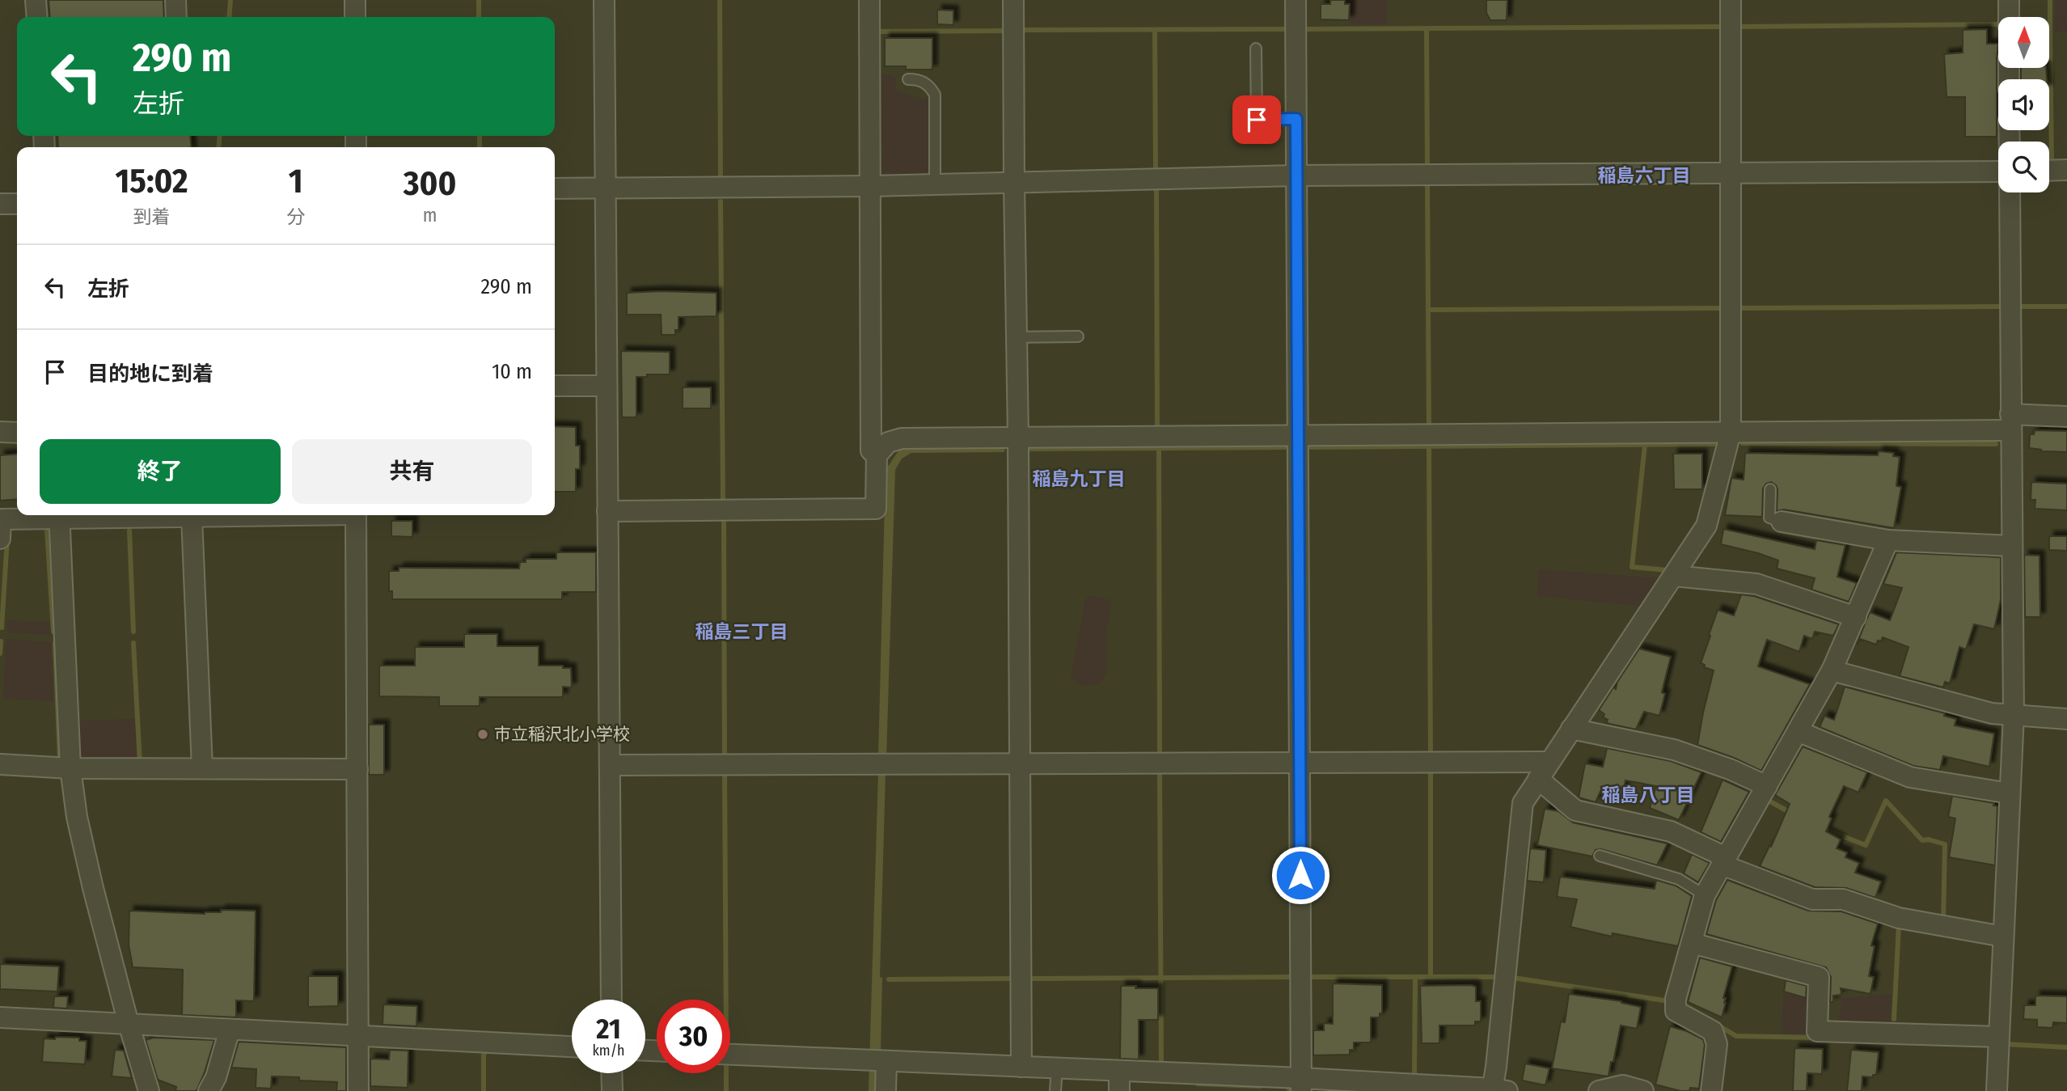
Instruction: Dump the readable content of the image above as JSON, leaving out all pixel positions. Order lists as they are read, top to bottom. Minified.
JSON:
{"districts":["稲島六丁目","稲島九丁目","稲島三丁目","稲島八丁目"],"places":["市立稲沢北小学校"],"north":"top","page":{"turn":["290 m","左折"],"eta":["15:02","到着","1","分","300","m"],"list":[{"name":"左折","value":"290 m"},{"name":"目的地に到着","value":"10 m"}],"buttons":["終了","共有"],"speed":"21 km/h","limit":"30"}}
